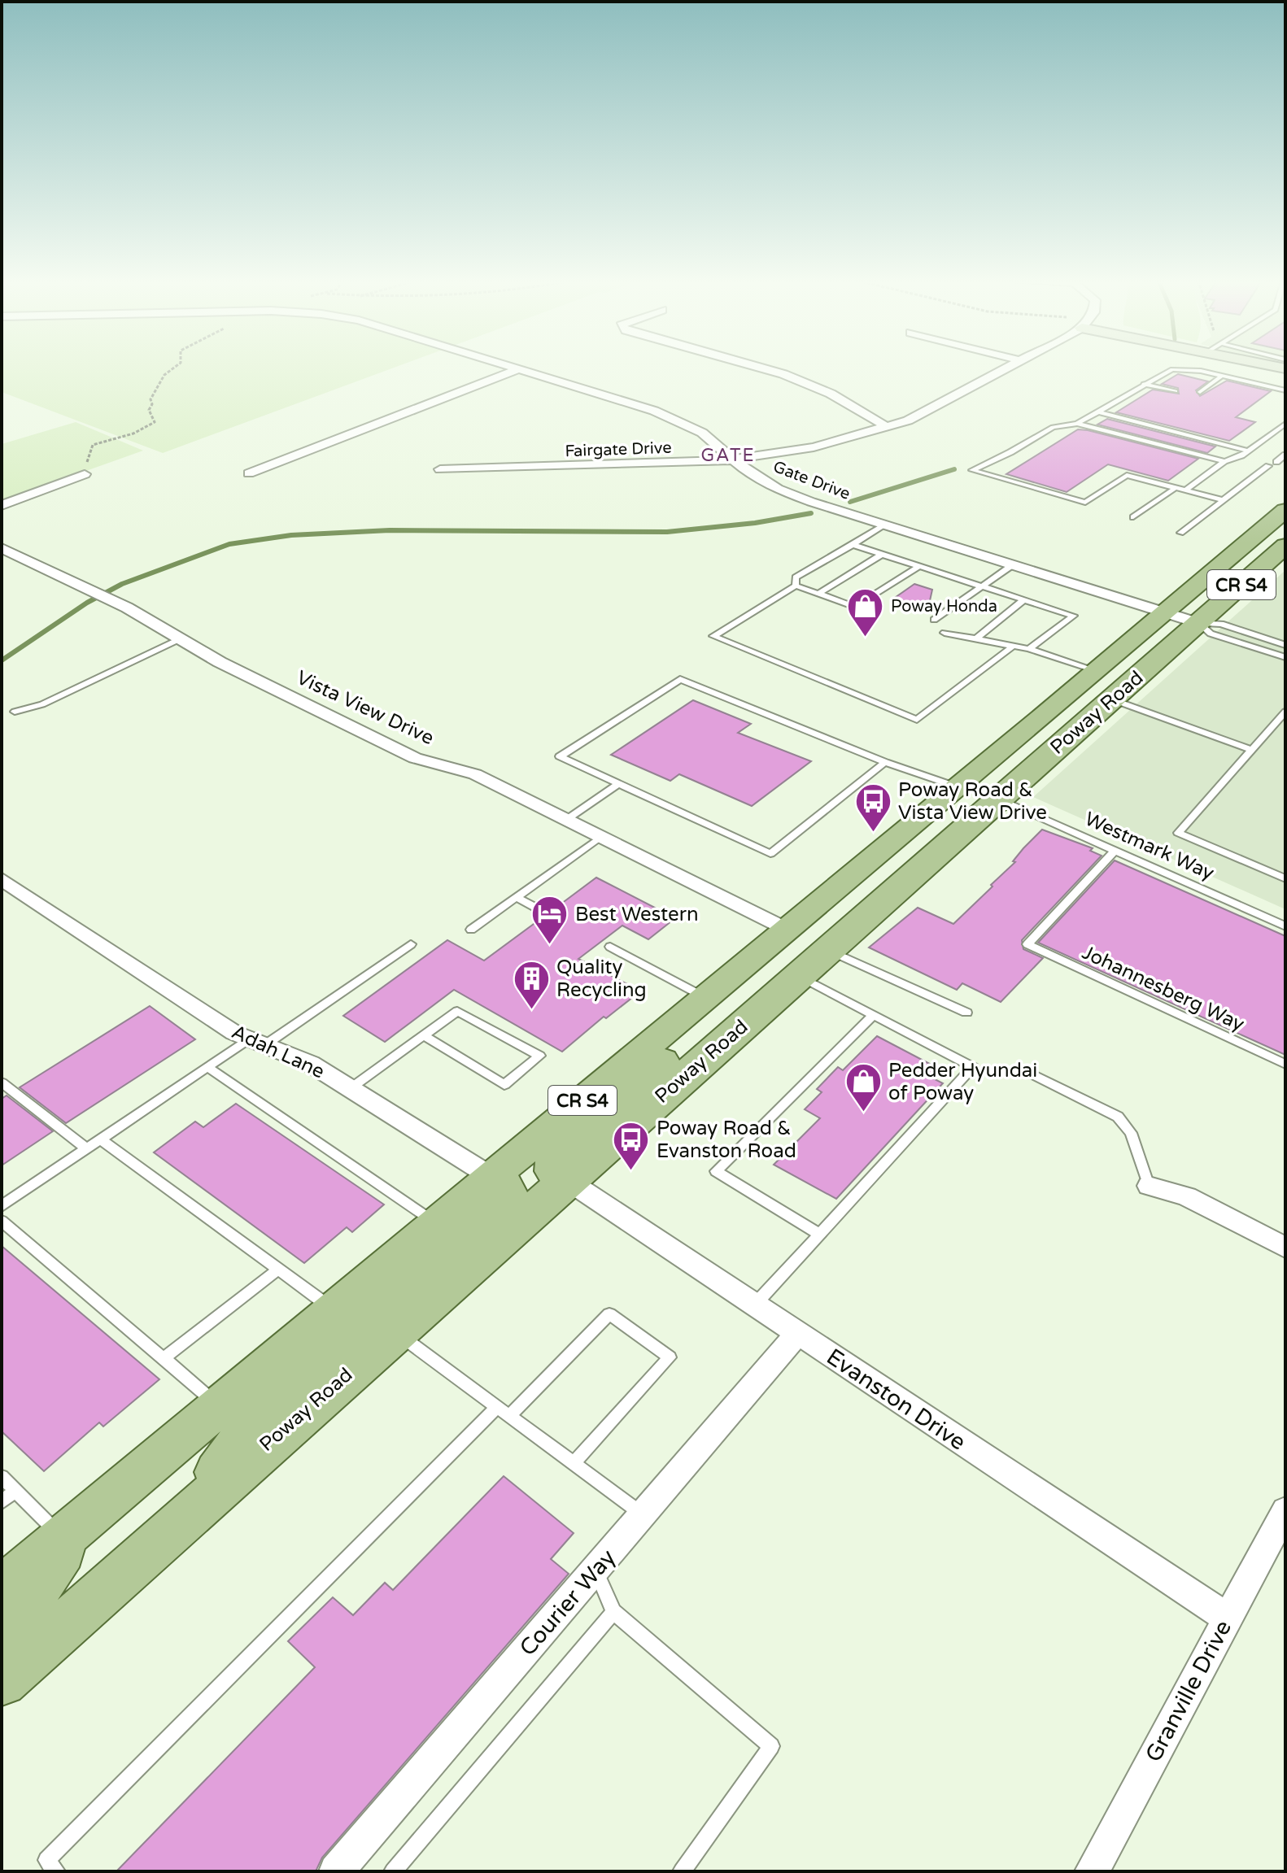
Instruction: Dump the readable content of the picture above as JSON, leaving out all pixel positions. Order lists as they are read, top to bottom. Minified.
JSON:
{"streets":{"main road":["CR S4","Poway Road"],"street":["Fairgate Drive","Gate Drive","Vista View Drive","Adah Lane","Evanston Drive","Courier Way","Granville Drive"],"lane":["Westmark Way","Johannesberg Way"]},"crossings":[["Fairgate Drive","Gate Drive"],["Gate Drive","Poway Road"],["Vista View Drive","Poway Road"],["Poway Road","Westmark Way"],["Poway Road","Adah Lane"],["Poway Road","Evanston Drive"],["Westmark Way","Johannesberg Way"],["Evanston Drive","Courier Way"],["Evanston Drive","Granville Drive"]],"districts":["GATE"],"places":{"shop":["Poway Honda","Pedder Hyundai of Poway"],"bus stop":["Poway Road & Vista View Drive","Poway Road & Evanston Road"],"hotel":["Best Western"],"building":["Quality Recycling"]}}
